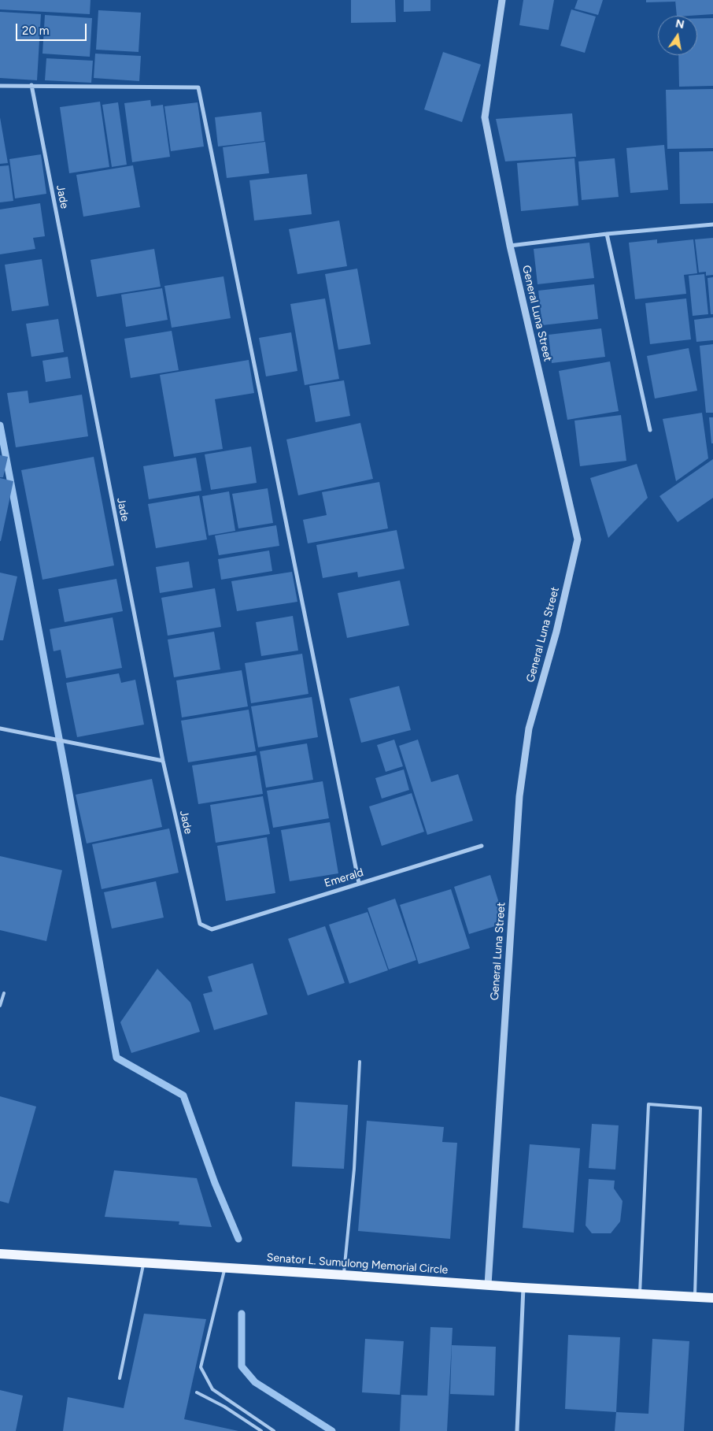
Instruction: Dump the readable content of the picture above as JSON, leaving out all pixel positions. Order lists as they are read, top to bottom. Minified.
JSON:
{"streets":{"main road":["Senator L. Sumulong Memorial Circle"],"street":["Jade","General Luna Street","Emerald"]},"crossings":[["Jade","Emerald"],["General Luna Street","Senator L. Sumulong Memorial Circle"]],"scale_bar":"20 m","north":"top"}
